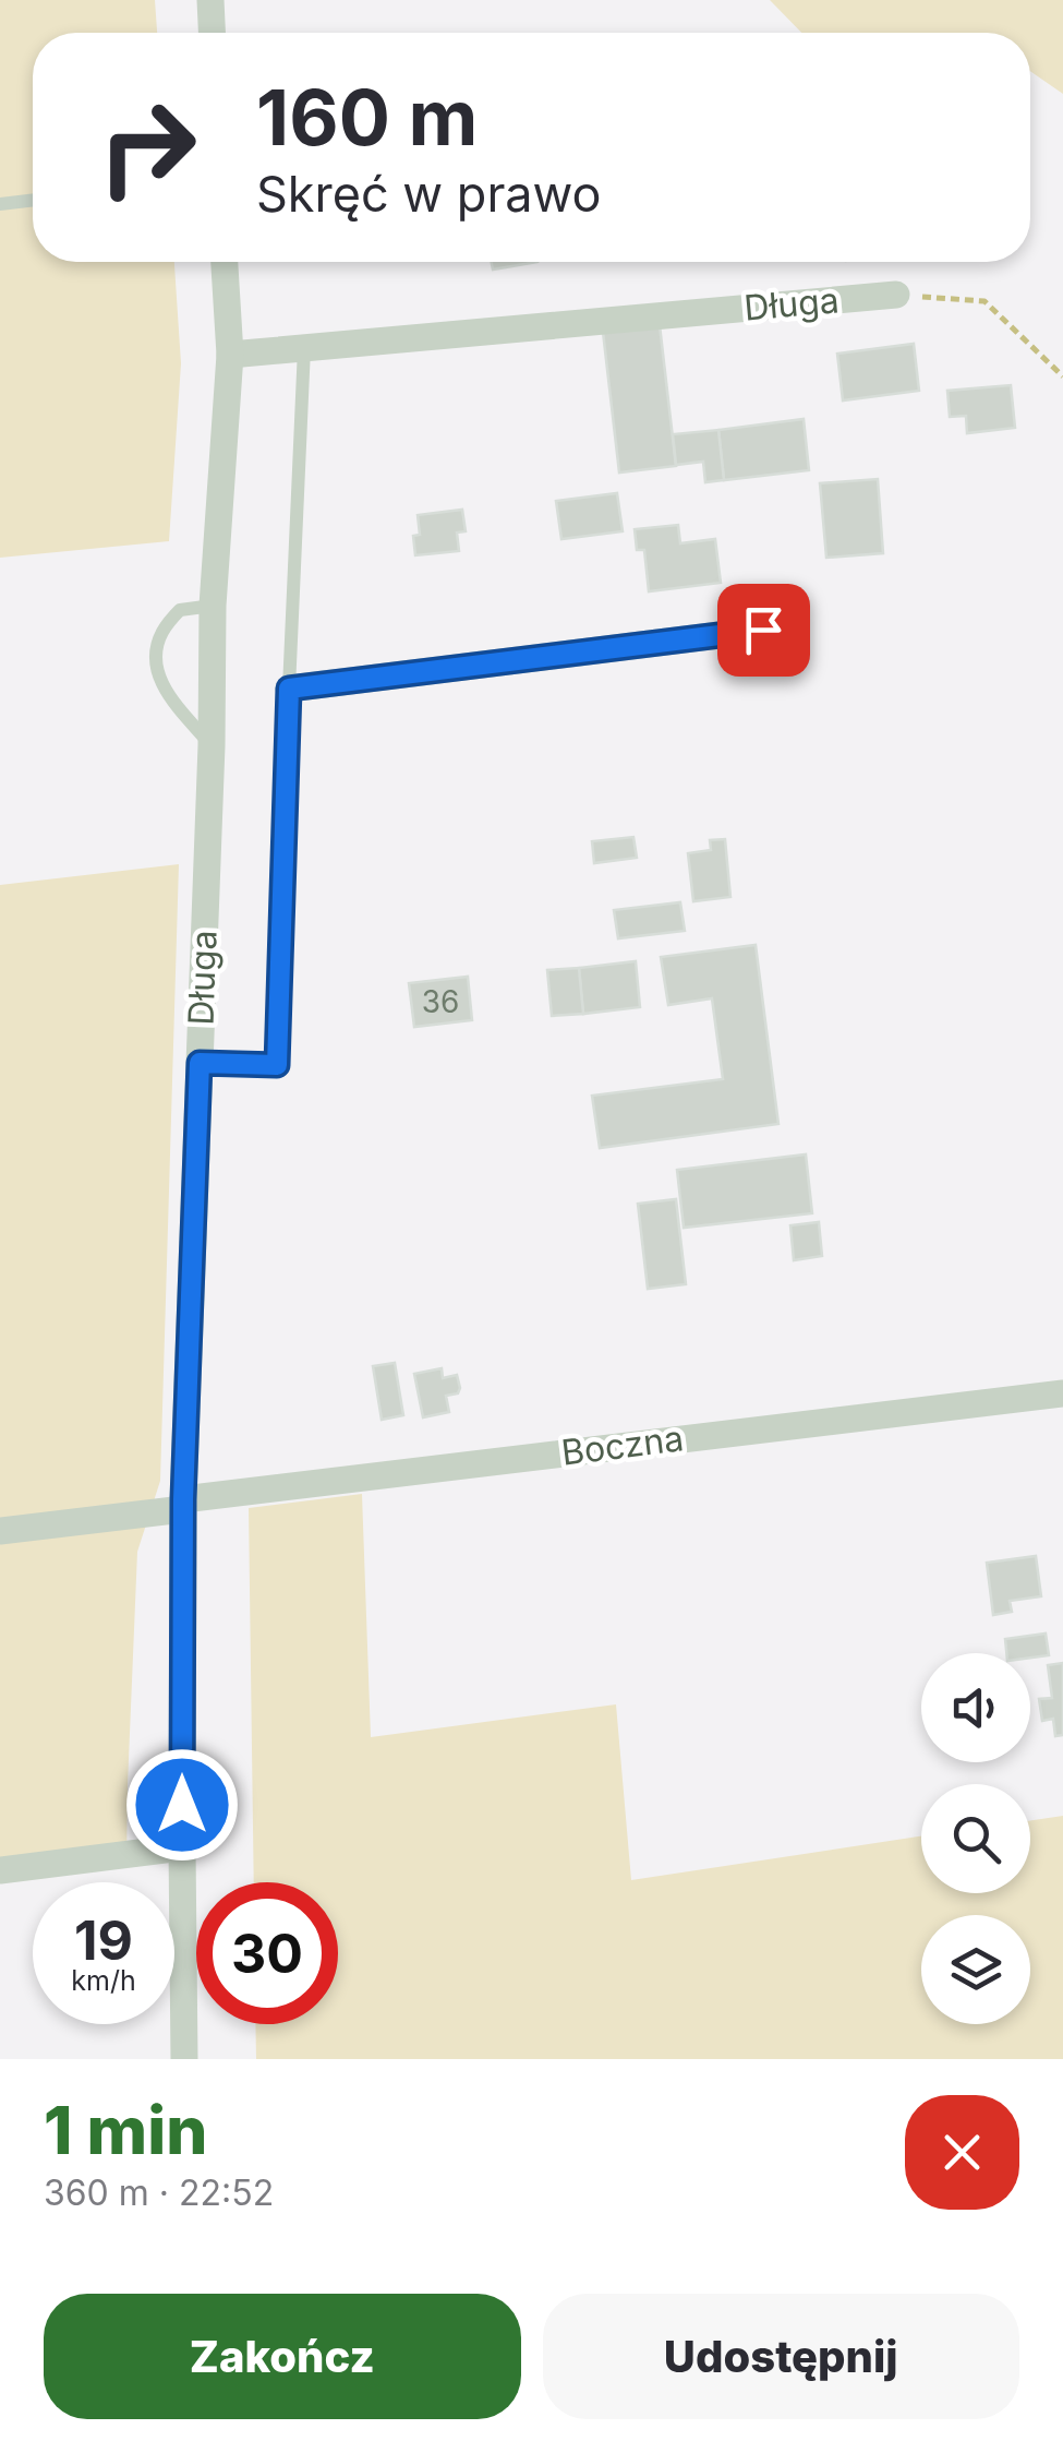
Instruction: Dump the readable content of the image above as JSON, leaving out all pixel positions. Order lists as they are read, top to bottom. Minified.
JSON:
{"streets":{"street":["Długa","Boczna"]},"crossings":[["Długa","Boczna"]],"house_numbers":["36"],"page":{"turn":["160 m","Skręć w prawo"],"speed":"19 km/h","limit":"30","heading":["1 min","360 m · 22:52"],"buttons":["Zakończ","Udostępnij"]}}
